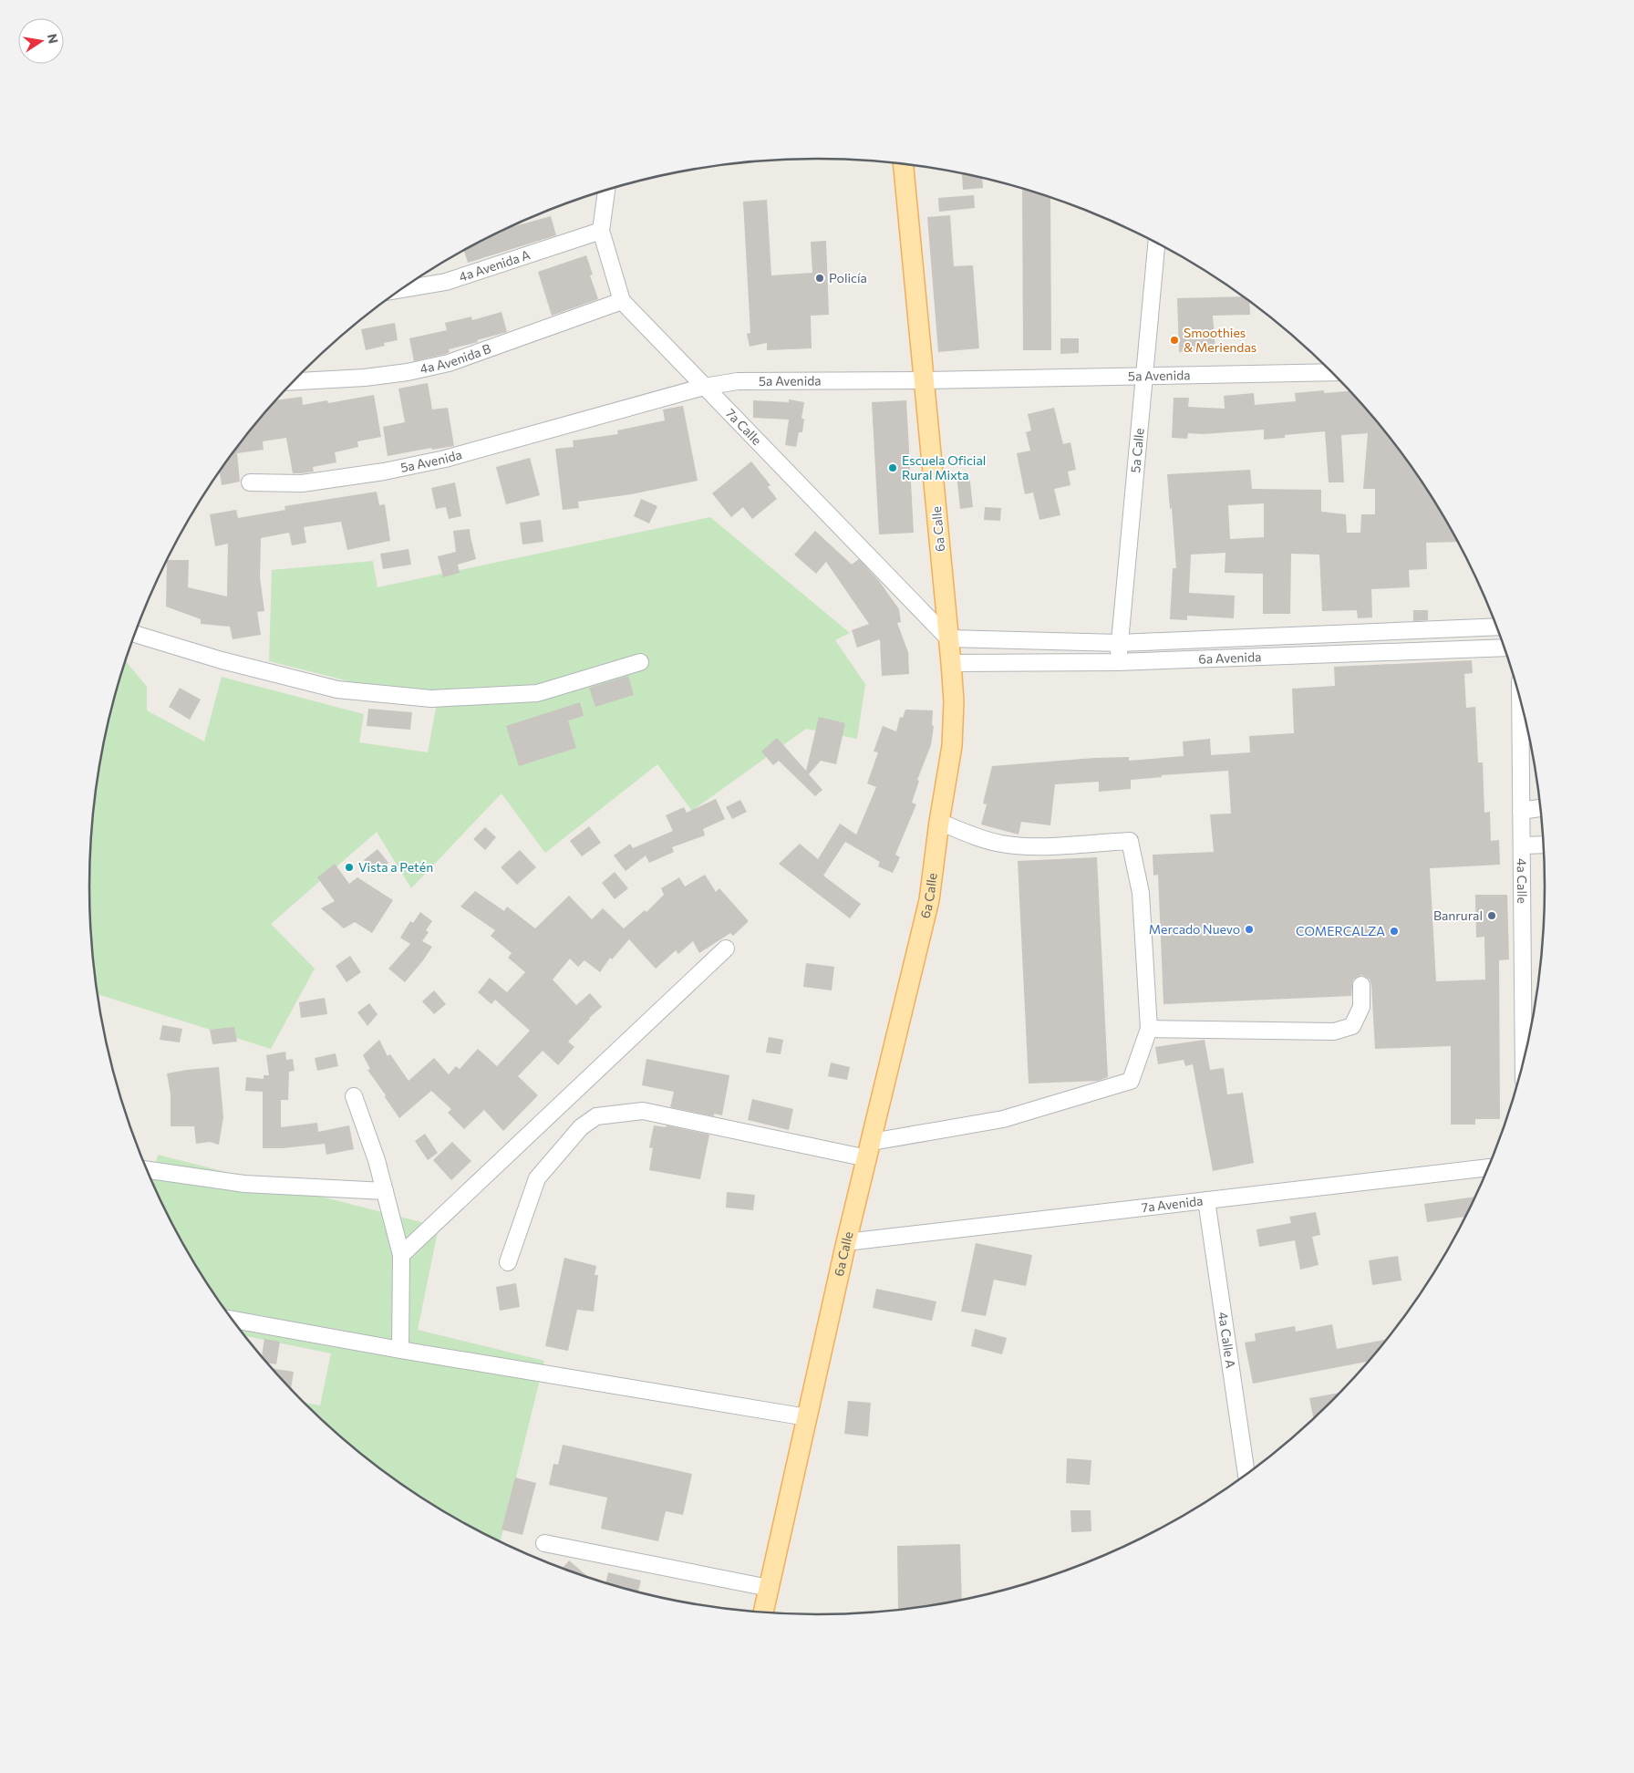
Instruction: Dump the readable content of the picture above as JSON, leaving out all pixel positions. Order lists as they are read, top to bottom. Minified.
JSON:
{"streets":{"main road":["6a Calle"],"street":["4a Avenida A","4a Avenida B","5a Avenida","7a Calle","5a Calle","6a Avenida","4a Calle","7a Avenida","4a Calle A"]},"crossings":[["4a Avenida A","7a Calle"],["4a Avenida B","7a Calle"],["5a Avenida","7a Calle"],["5a Avenida","5a Calle"],["5a Avenida","6a Calle"],["7a Calle","6a Calle"],["7a Calle","6a Avenida"],["5a Calle","6a Avenida"],["6a Calle","6a Avenida"],["6a Calle","7a Avenida"],["7a Avenida","4a Calle A"]],"places":["Policía","Smoothies & Meriendas","Escuela Oficial Rural Mixta","Vista a Petén","Banrural","Mercado Nuevo","COMERCALZA"],"north":"right"}
